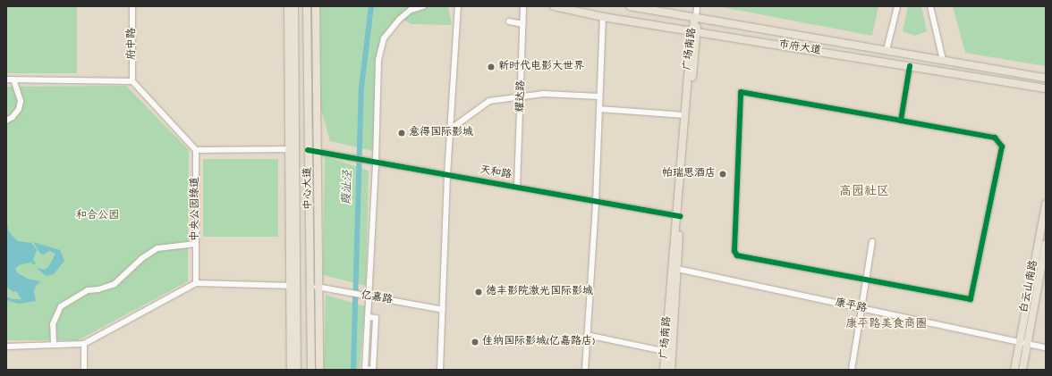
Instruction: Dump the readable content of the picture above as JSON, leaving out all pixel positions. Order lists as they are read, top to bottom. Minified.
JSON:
{"streets":{"main road":["市府大道","广场南路","中心大道","白云山南路"],"street":["府中路","耀达路","天和路","中央公园绿道","亿嘉路","康平路"]},"crossings":[["市府大道","广场南路"],["广场南路","天和路"],["广场南路","康平路"],["耀达路","天和路"],["天和路","中心大道"],["中心大道","亿嘉路"],["白云山南路","康平路"]],"districts":["高园社区","康平路美食商圈"],"water":["葭沚泾"],"parks":["和合公园"],"places":["新时代电影大世界","意得国际影城","帕瑞思酒店","德丰影院激光国际影城","佳纳国际影城(亿嘉路店)"]}
